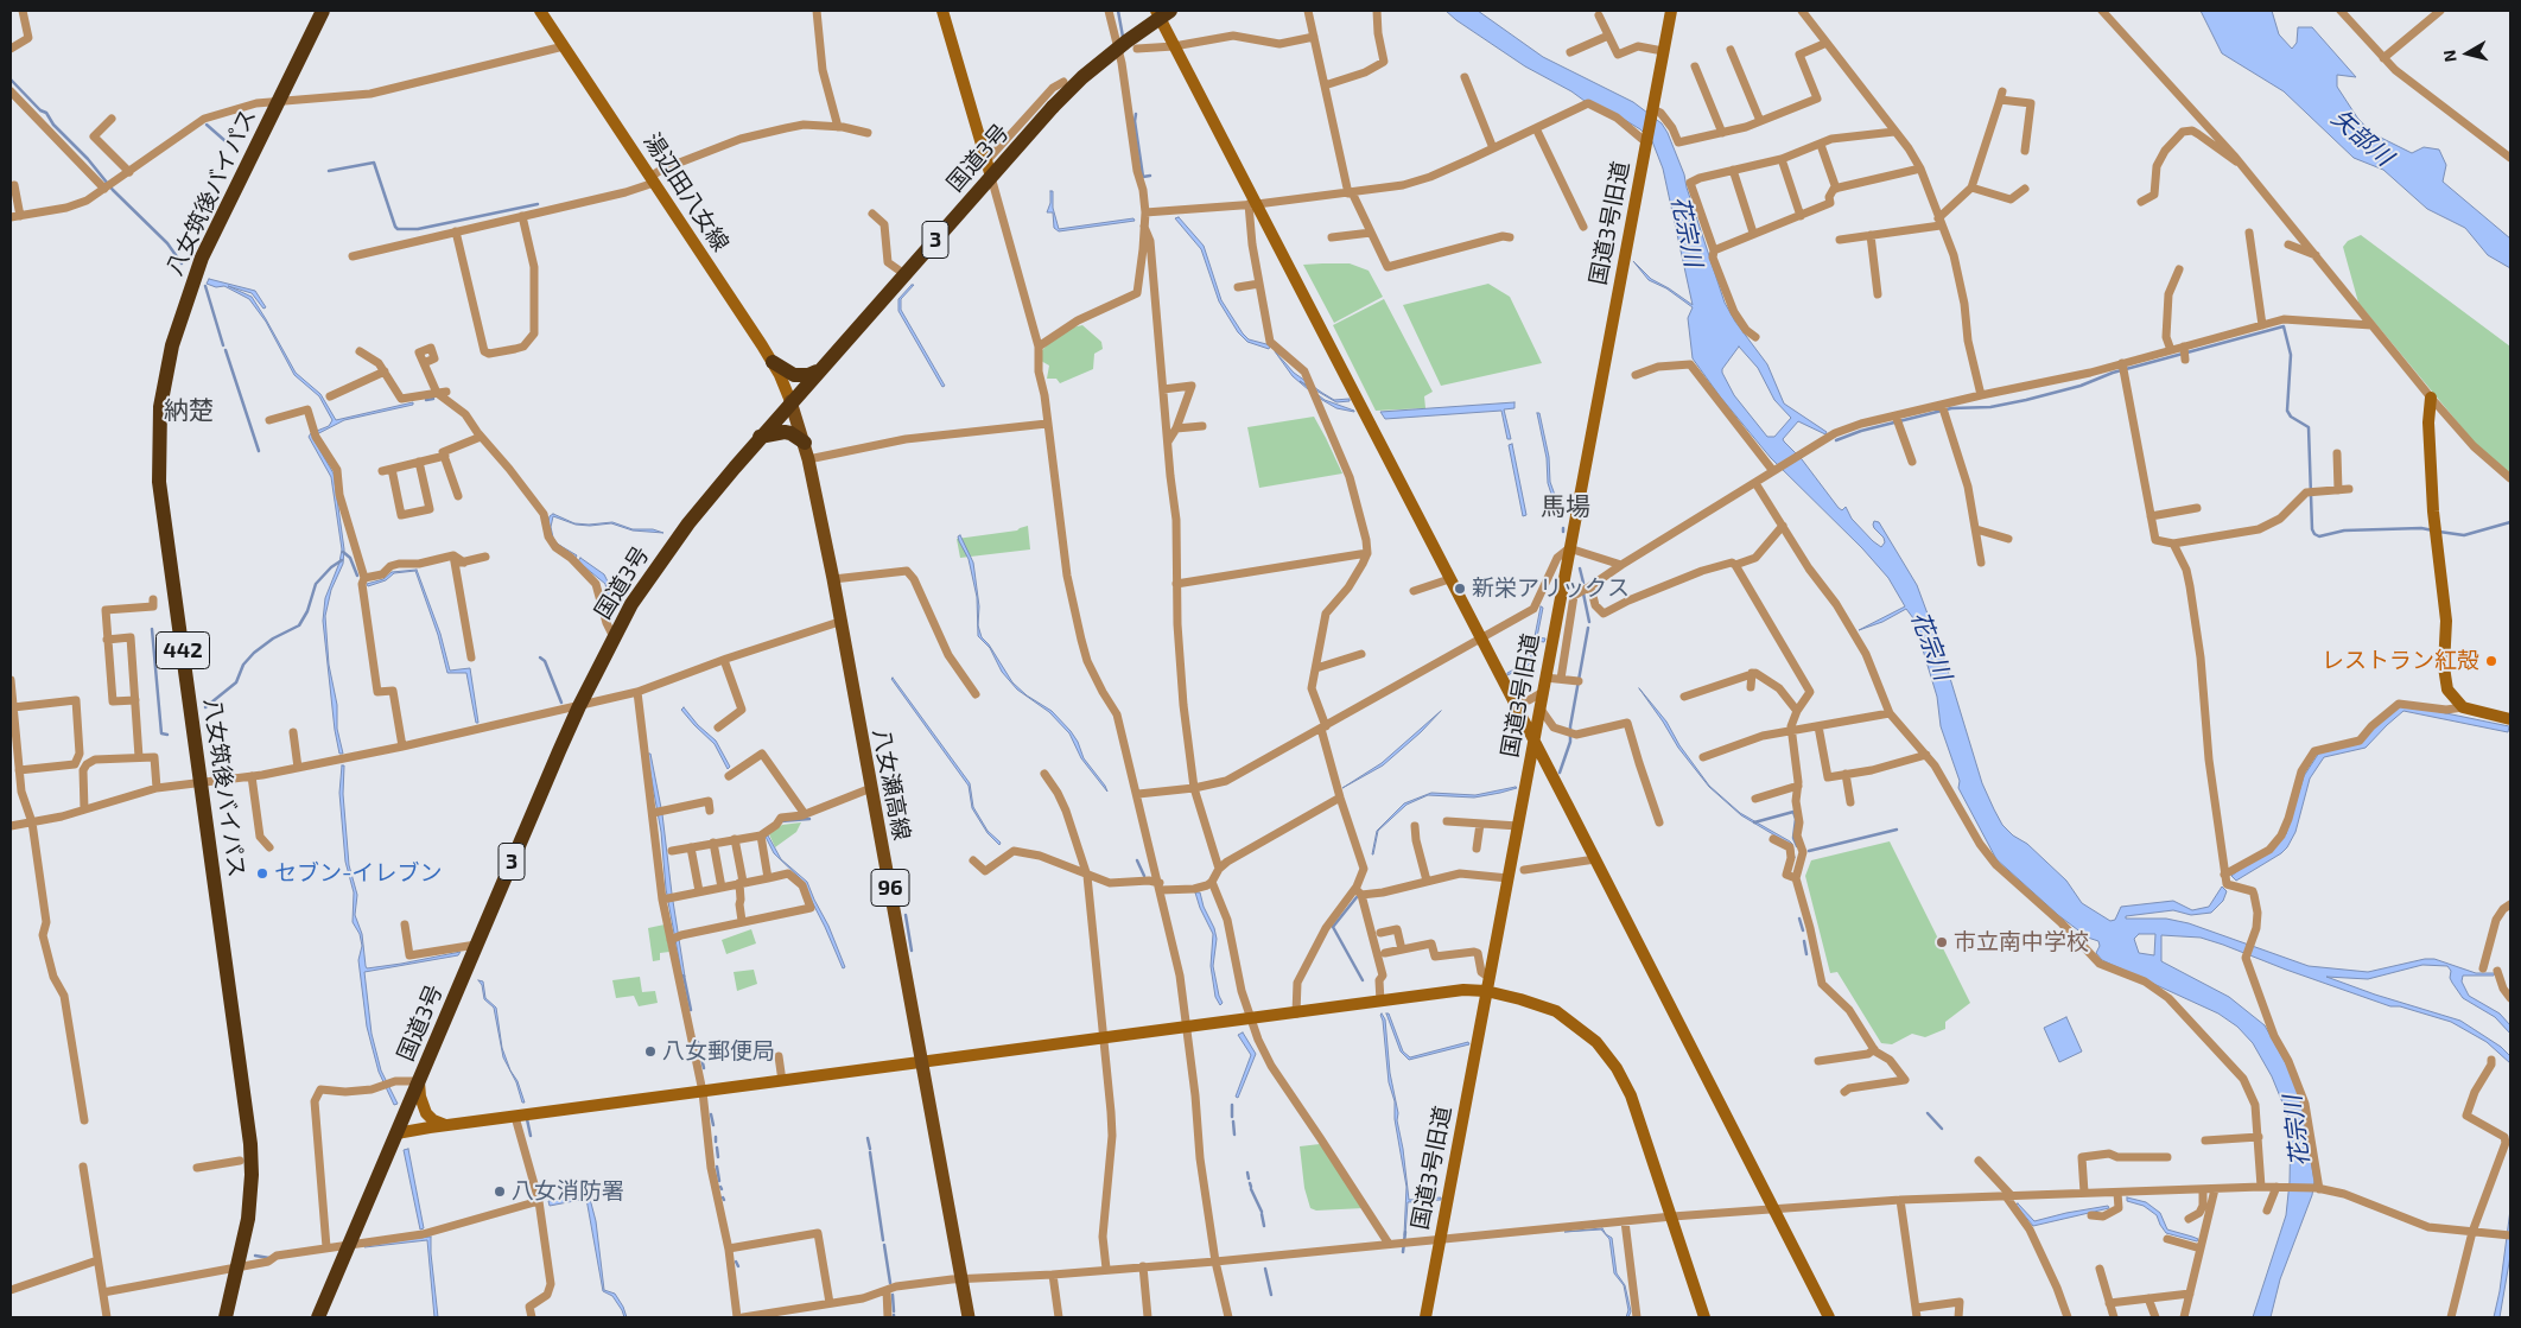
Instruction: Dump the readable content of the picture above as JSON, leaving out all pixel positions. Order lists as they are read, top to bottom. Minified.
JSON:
{"streets":{"highway":["国道3号","八女筑後バイパス","3","442"],"main road":["八女瀬高線","96"],"street":["湯辺田八女線","国道3号旧道"]},"crossings":[["国道3号","湯辺田八女線"],["国道3号","八女瀬高線"],["湯辺田八女線","八女瀬高線"]],"districts":["納楚","馬場"],"water":["矢部川","花宗川"],"places":["新栄アリックス","レストラン紅殻","セブン-イレブン","市立南中学校","八女郵便局","八女消防署"],"north":"left"}
